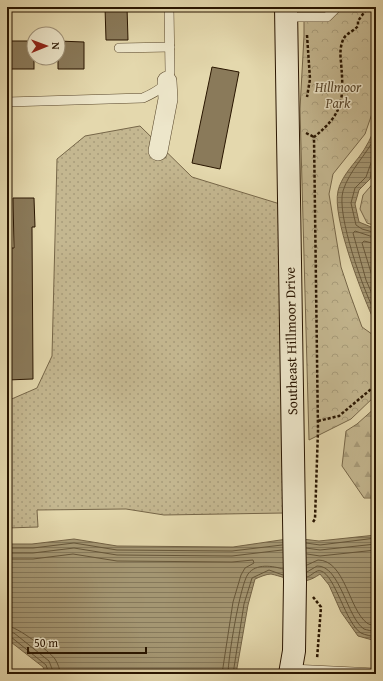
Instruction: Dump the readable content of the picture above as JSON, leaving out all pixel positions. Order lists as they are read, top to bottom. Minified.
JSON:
{"streets":{"street":["Southeast Hillmoor Drive"]},"parks":["Hillmoor Park"],"scale_bar":"50 m","north":"right"}
